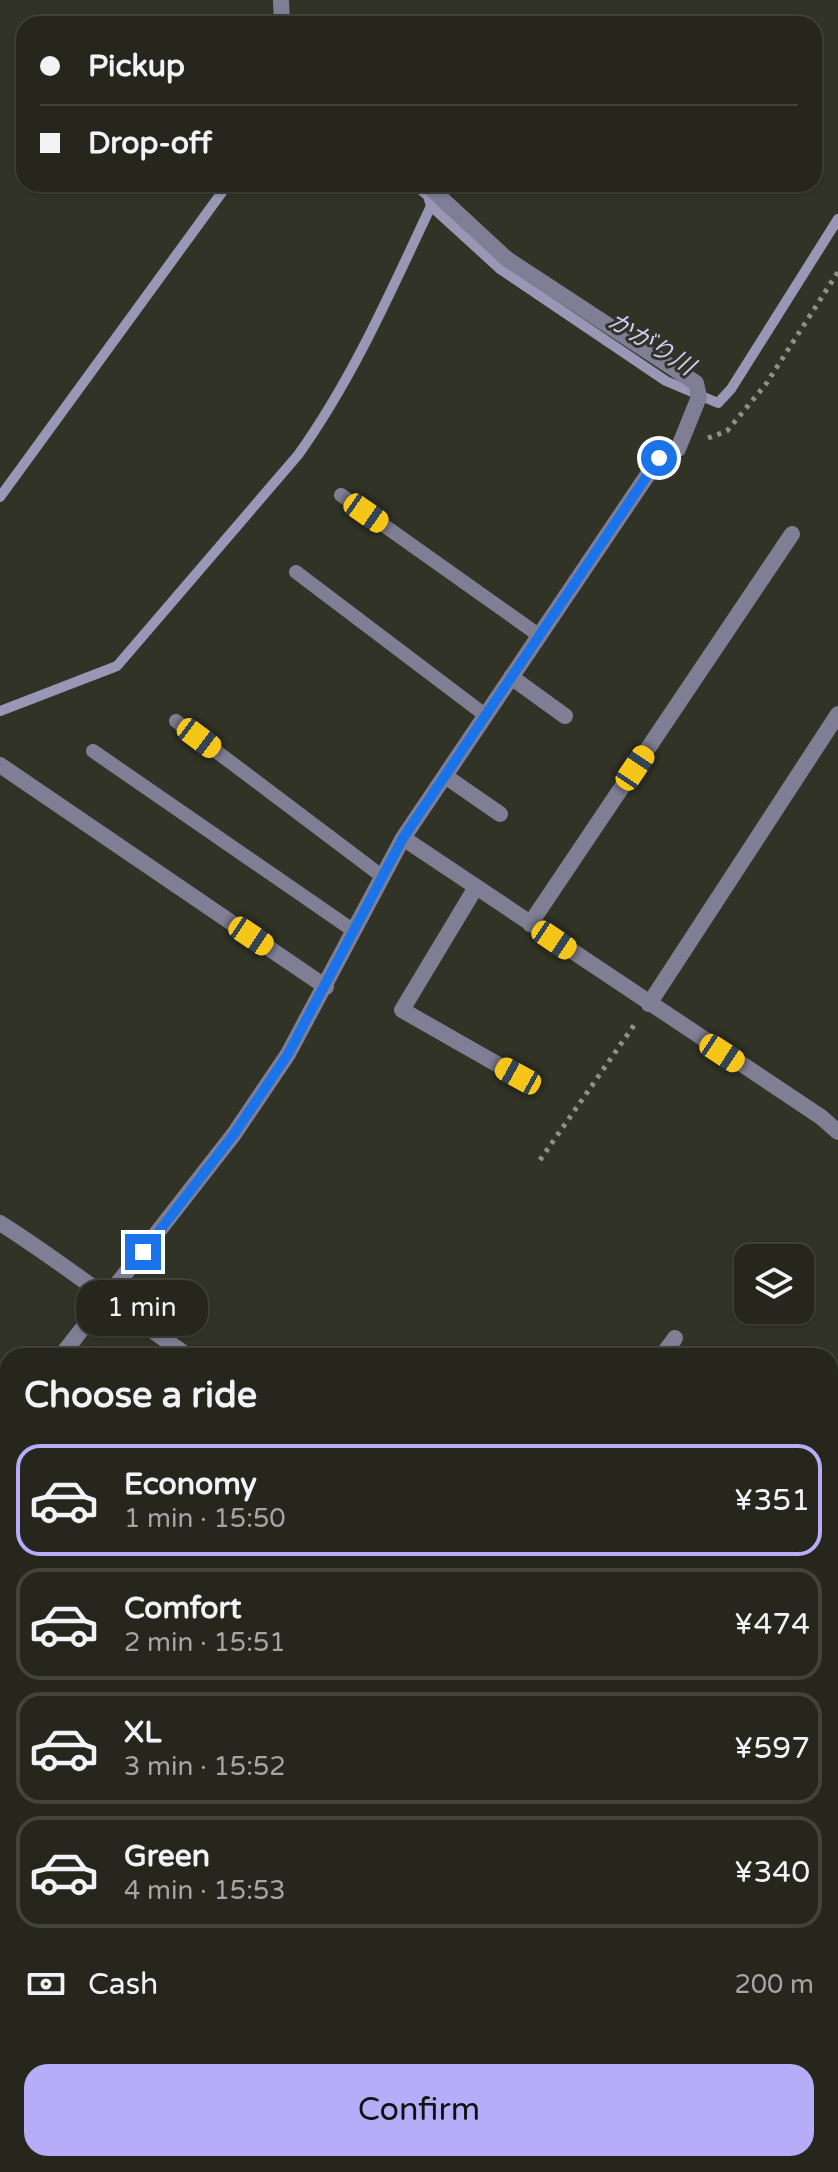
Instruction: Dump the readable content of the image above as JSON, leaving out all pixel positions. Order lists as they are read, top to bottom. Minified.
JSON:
{"water":["かがり川"],"page":{"banner":["Pickup","Drop-off"],"bubble":"1 min","heading":"Choose a ride","list":[{"name":"Economy","note":"1 min · 15:50","value":"¥351"},{"name":"Comfort","note":"2 min · 15:51","value":"¥474"},{"name":"XL","note":"3 min · 15:52","value":"¥597"},{"name":"Green","note":"4 min · 15:53","value":"¥340"}],"pay":["Cash","200 m"],"buttons":"Confirm"}}
